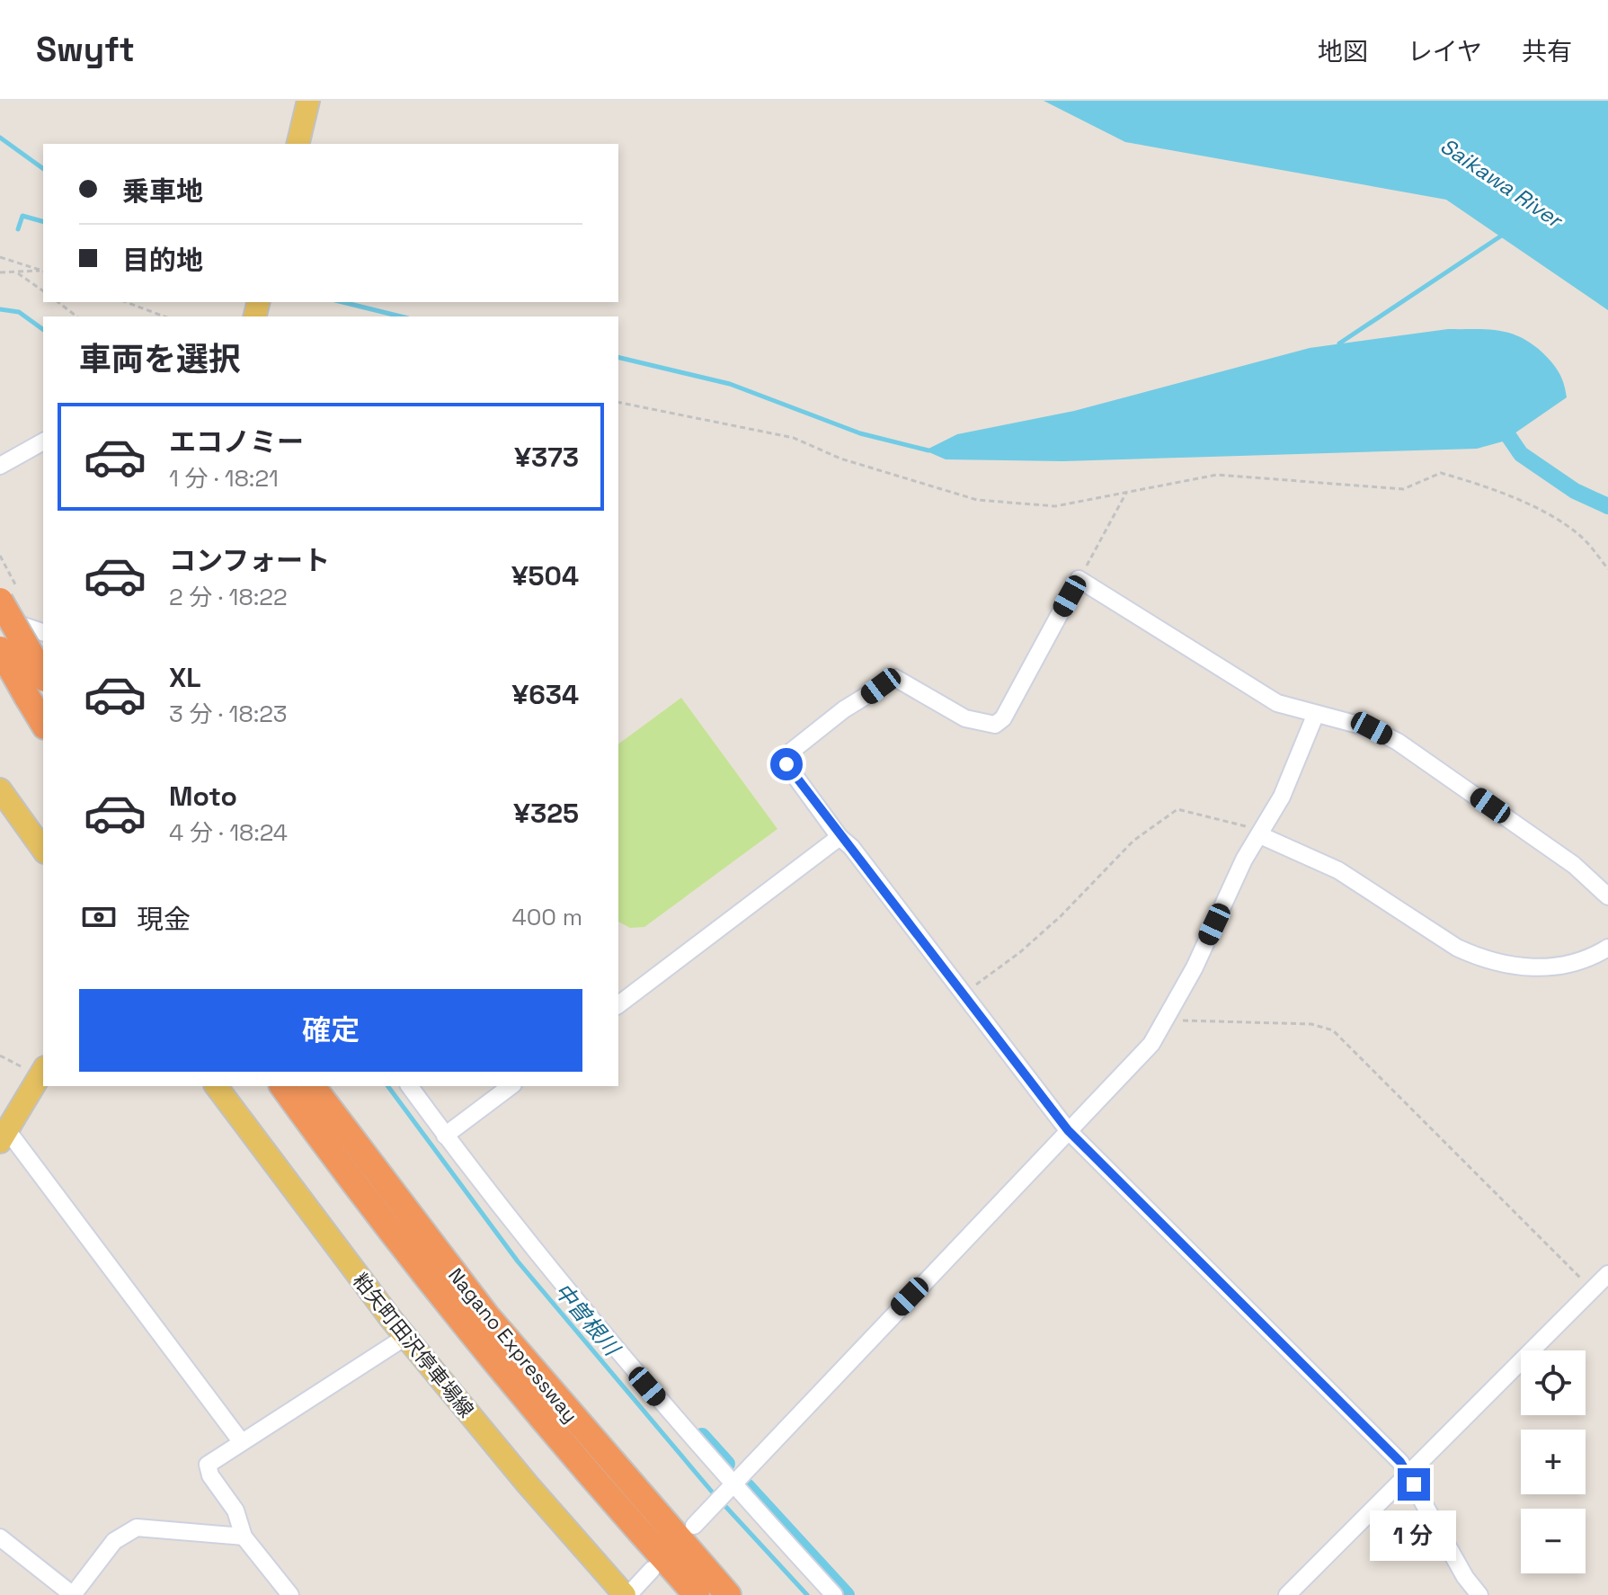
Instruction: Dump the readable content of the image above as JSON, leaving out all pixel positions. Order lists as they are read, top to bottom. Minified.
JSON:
{"streets":{"highway":["Nagano Expressway"],"main road":["粕矢町田沢停車場線"]},"water":["Saikawa River","中曽根川"],"page":{"header":"Swyft","nav":["地図","レイヤ","共有"],"banner":["乗車地","目的地"],"heading":"車両を選択","list":[{"name":"エコノミー","note":"1 分 · 18:21","value":"¥373"},{"name":"コンフォート","note":"2 分 · 18:22","value":"¥504"},{"name":"XL","note":"3 分 · 18:23","value":"¥634"},{"name":"Moto","note":"4 分 · 18:24","value":"¥325"}],"pay":["現金","400 m"],"buttons":"確定","map_buttons":["+","−"],"bubble":"1 分"}}
